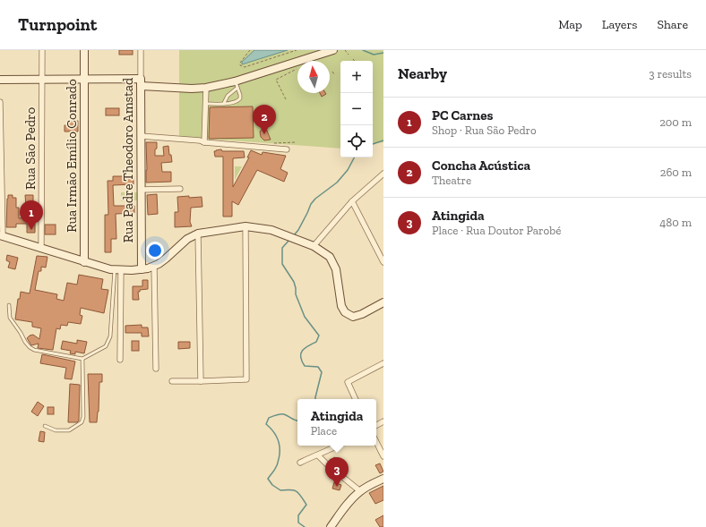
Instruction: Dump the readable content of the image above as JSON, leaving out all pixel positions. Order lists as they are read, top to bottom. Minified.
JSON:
{"streets":{"street":["Rua São Pedro","Rua Irmão Emílio Conrado","Rua Padre Theodoro Amstad"]},"north":"top","page":{"header":"Turnpoint","nav":["Map","Layers","Share"],"heading":["Nearby","3 results"],"map_buttons":["+","−"],"list":[{"mark":"1","name":"PC Carnes","note":"Shop · Rua São Pedro","value":"200 m"},{"mark":"2","name":"Concha Acústica","note":"Theatre","value":"260 m"},{"mark":"3","name":"Atingida","note":"Place · Rua Doutor Parobé","value":"480 m"}],"pins":["2","1","3"],"popup":["Atingida","Place"]}}
